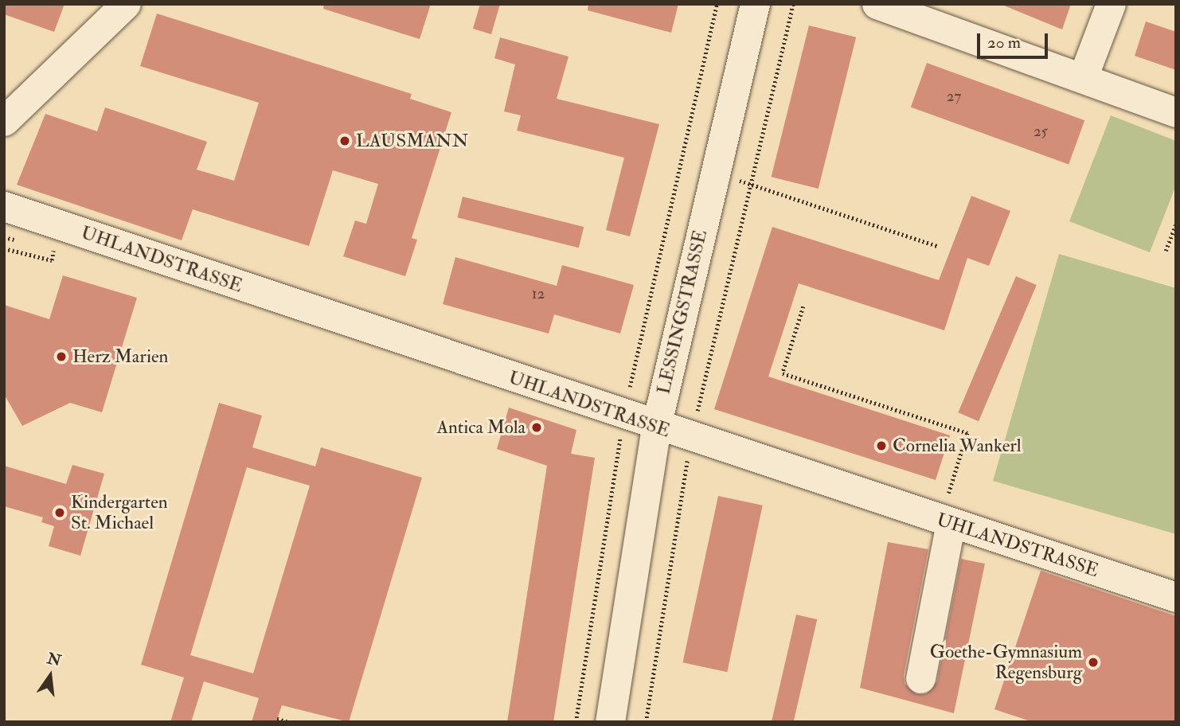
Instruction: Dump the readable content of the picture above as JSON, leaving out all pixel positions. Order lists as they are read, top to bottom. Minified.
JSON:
{"streets":{"street":["UHLANDSTRASSE","LESSINGSTRASSE"]},"crossings":[["UHLANDSTRASSE","LESSINGSTRASSE"]],"places":["LAUSMANN","Herz Marien","Antica Mola","Cornelia Wankerl","Kindergarten St. Michael","Goethe-Gymnasium Regensburg"],"house_numbers":["27","25","12"],"scale_bar":"20 m","north":"top"}
